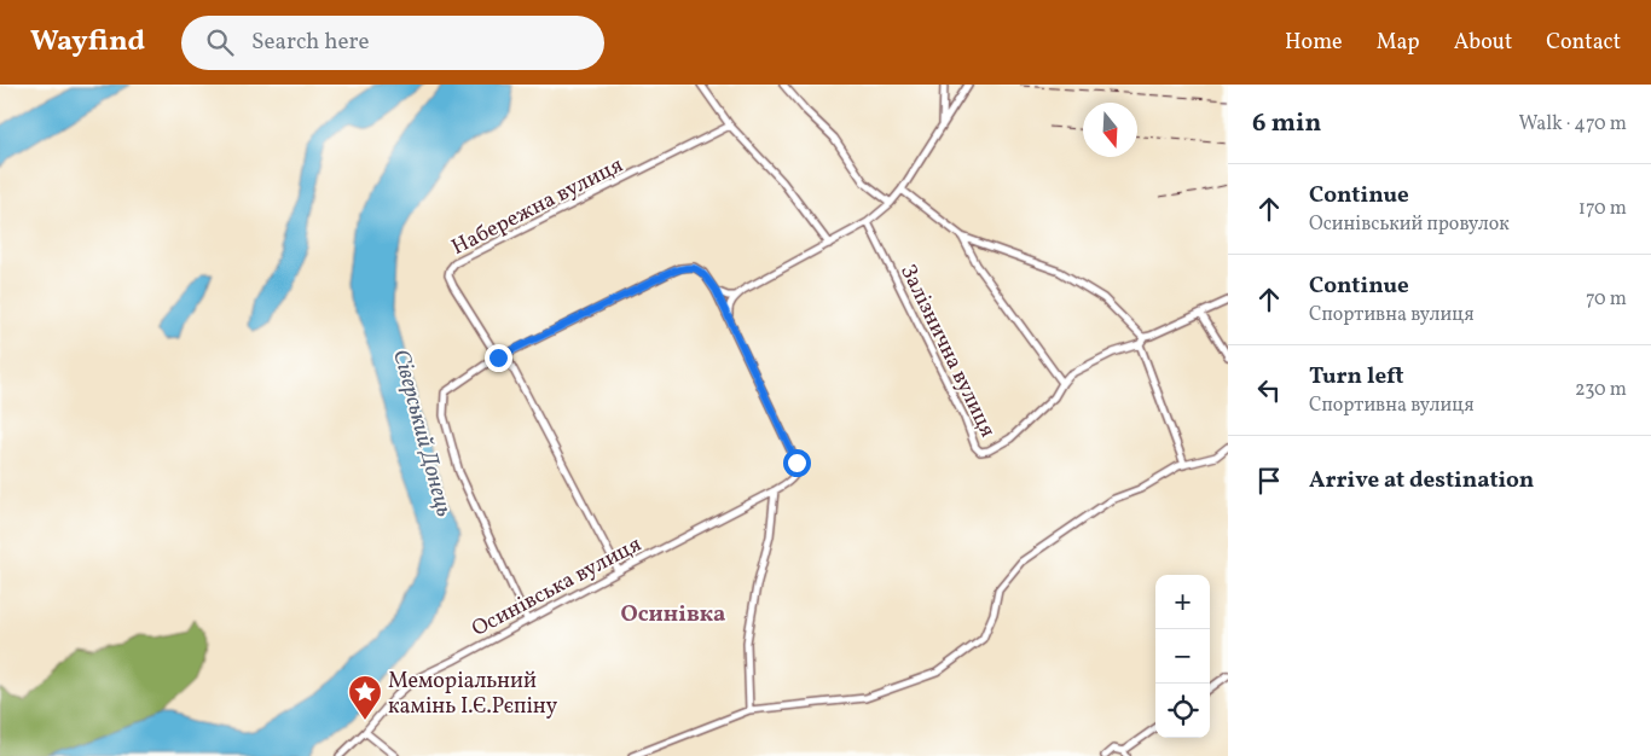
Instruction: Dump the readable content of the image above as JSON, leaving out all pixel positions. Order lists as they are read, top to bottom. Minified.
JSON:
{"streets":{"street":["Набережна вулиця","Залізнична вулиця","Осинівська вулиця"]},"crossings":[["Набережна вулиця","Осинівська вулиця"]],"districts":["Осинівка"],"water":["Сіверський Донець"],"places":{"place":["Меморіальний камінь І.Є.Рєпіну"]},"north":"bottom","page":{"header":"Wayfind","search":"Search here","nav":["Home","Map","About","Contact"],"heading":["6 min","Walk · 470 m"],"list":[["Continue","Осинівський провулок","170 m"],["Continue","Спортивна вулиця","70 m"],["Turn left","Спортивна вулиця","230 m"],"Arrive at destination"],"map_buttons":["+","−"]}}
